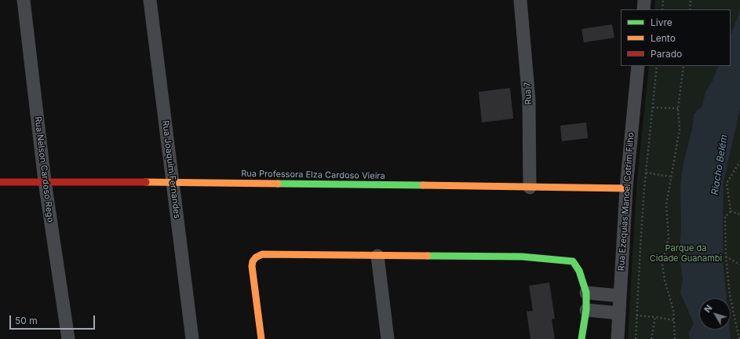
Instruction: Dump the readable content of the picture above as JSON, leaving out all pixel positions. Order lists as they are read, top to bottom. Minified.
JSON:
{"streets":{"street":["Rua 7","Rua Nelson Cardoso Rego","Rua Joaquim Fernandes","Rua Professora Elza Cardoso Vieira","Rua Ezequias Manoel Cotrim Filho"]},"crossings":[["Rua 7","Rua Professora Elza Cardoso Vieira"],["Rua Nelson Cardoso Rego","Rua Professora Elza Cardoso Vieira"],["Rua Joaquim Fernandes","Rua Professora Elza Cardoso Vieira"],["Rua Professora Elza Cardoso Vieira","Rua Ezequias Manoel Cotrim Filho"]],"water":["Riacho Belém"],"parks":["Parque da Cidade Guanambi"],"legend":["Livre","Lento","Parado"],"scale_bar":"50 m","north":"top left"}
